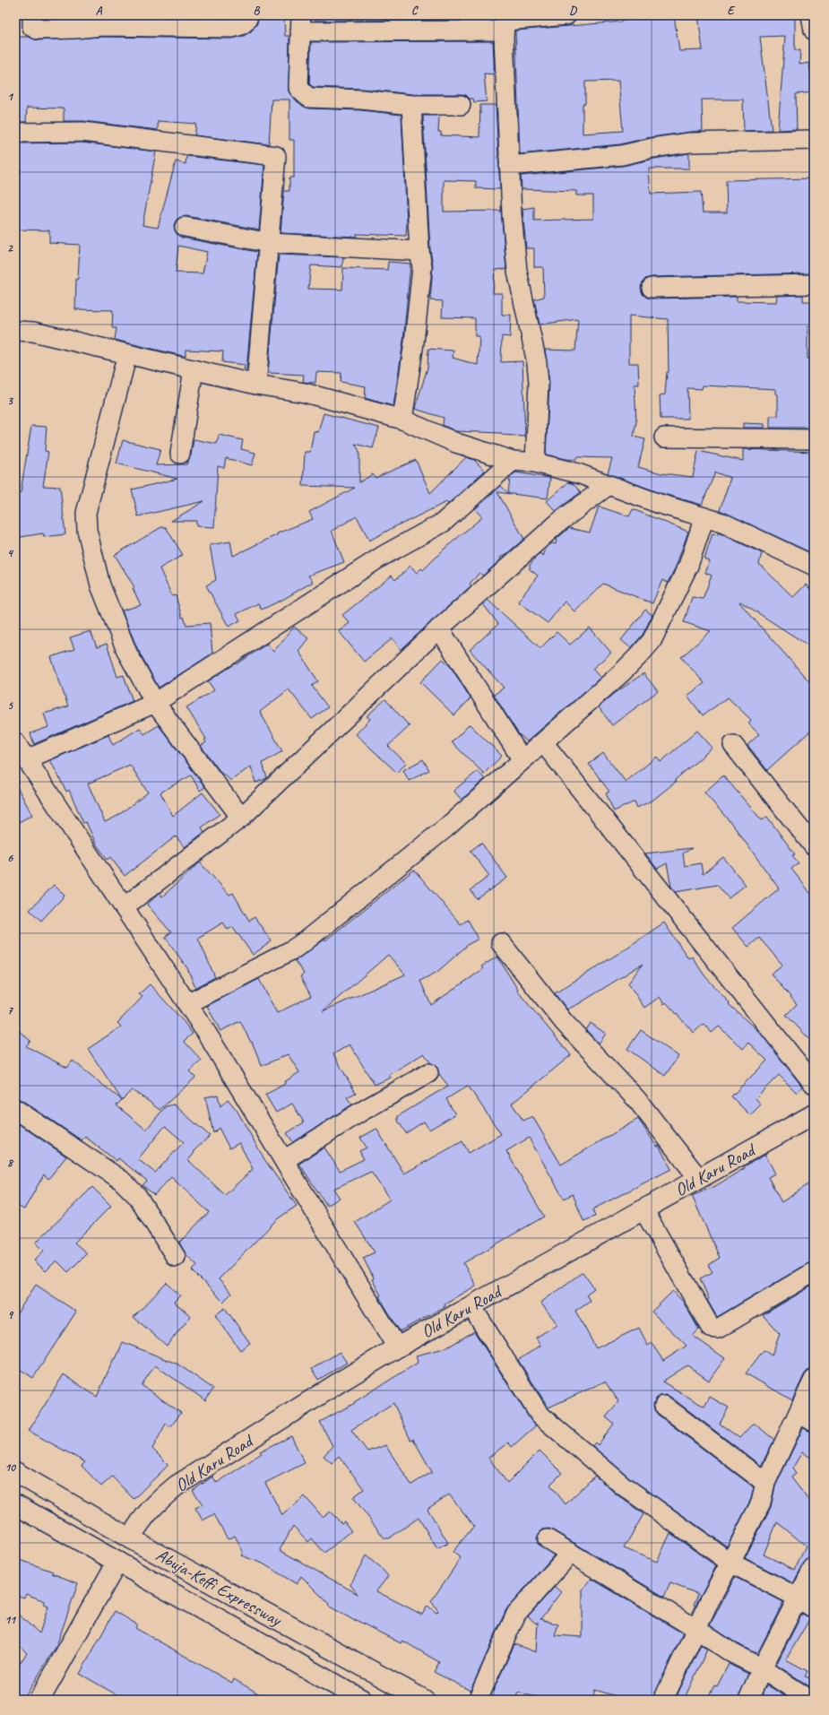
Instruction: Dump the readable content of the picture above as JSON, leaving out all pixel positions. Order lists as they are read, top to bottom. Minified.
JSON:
{"streets":{"main road":["Old Karu Road","Abuja-Keffi Expressway"]},"crossings":[["Old Karu Road","Abuja-Keffi Expressway"]],"grid":{"columns":["A","B","C","D","E"],"rows":["1","2","3","4","5","6","7","8","9","10","11"]}}
